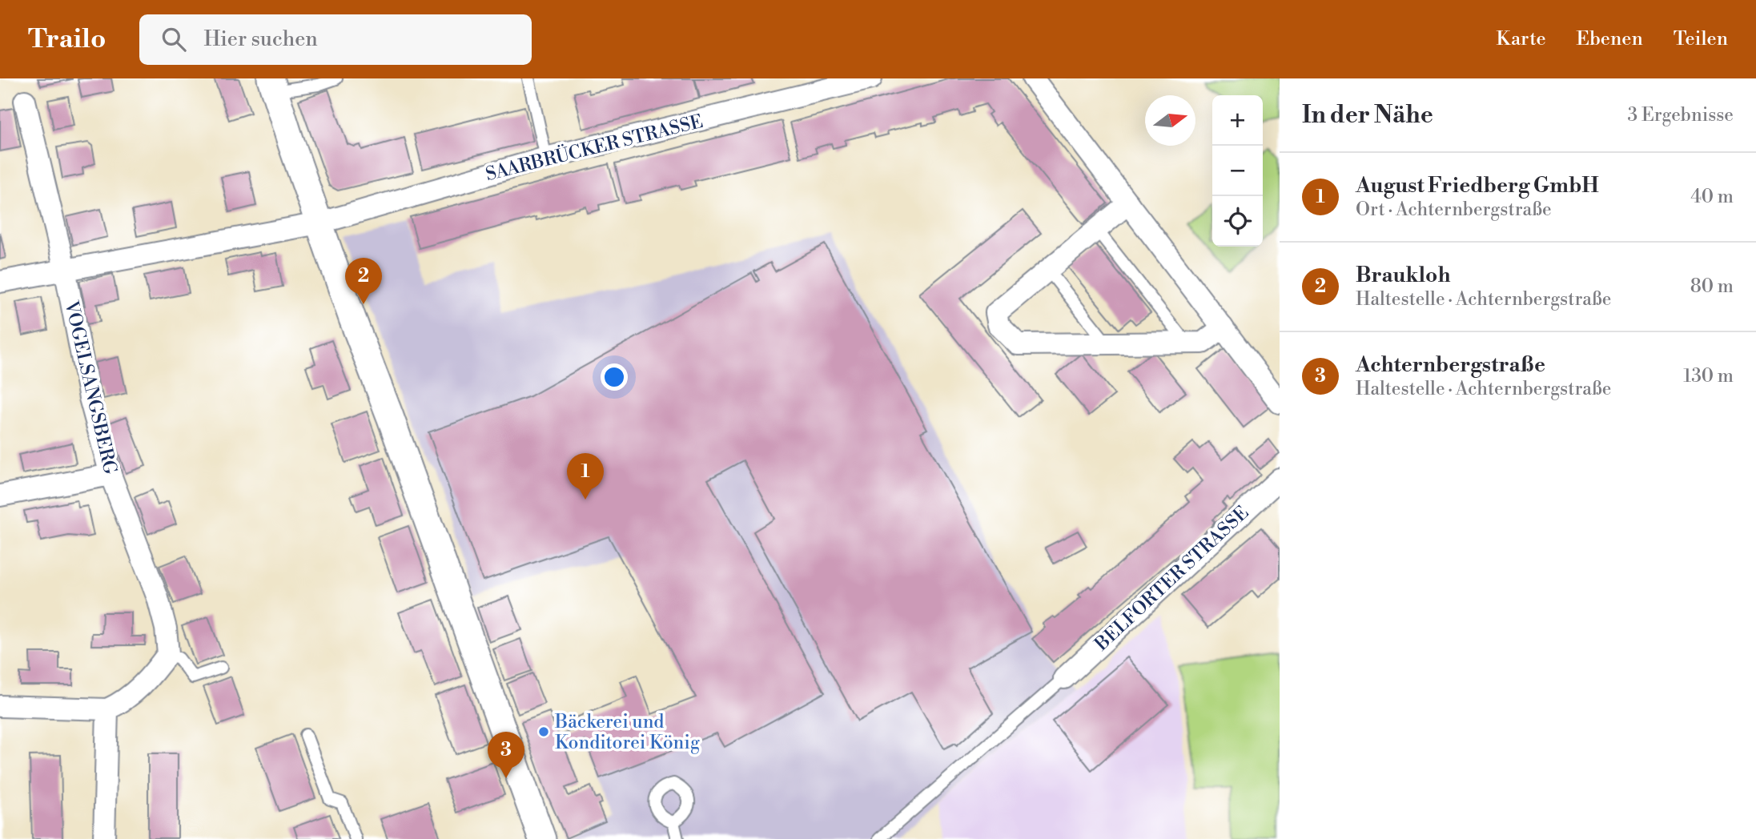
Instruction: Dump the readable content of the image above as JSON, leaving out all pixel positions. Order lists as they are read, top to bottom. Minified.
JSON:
{"streets":{"street":["SAARBRÜCKER STRASSE","VOGELSANGSBERG","BELFORTER STRASSE"]},"crossings":[["SAARBRÜCKER STRASSE","VOGELSANGSBERG"]],"places":["Bäckerei und Konditorei König"],"north":"right","page":{"header":"Trailo","search":"Hier suchen","nav":["Karte","Ebenen","Teilen"],"heading":["In der Nähe","3 Ergebnisse"],"map_buttons":["+","−"],"list":[{"mark":"1","name":"August Friedberg GmbH","note":"Ort · Achternbergstraße","value":"40 m"},{"mark":"2","name":"Braukloh","note":"Haltestelle · Achternbergstraße","value":"80 m"},{"mark":"3","name":"Achternbergstraße","note":"Haltestelle · Achternbergstraße","value":"130 m"}],"pins":["2","1","3"]}}
